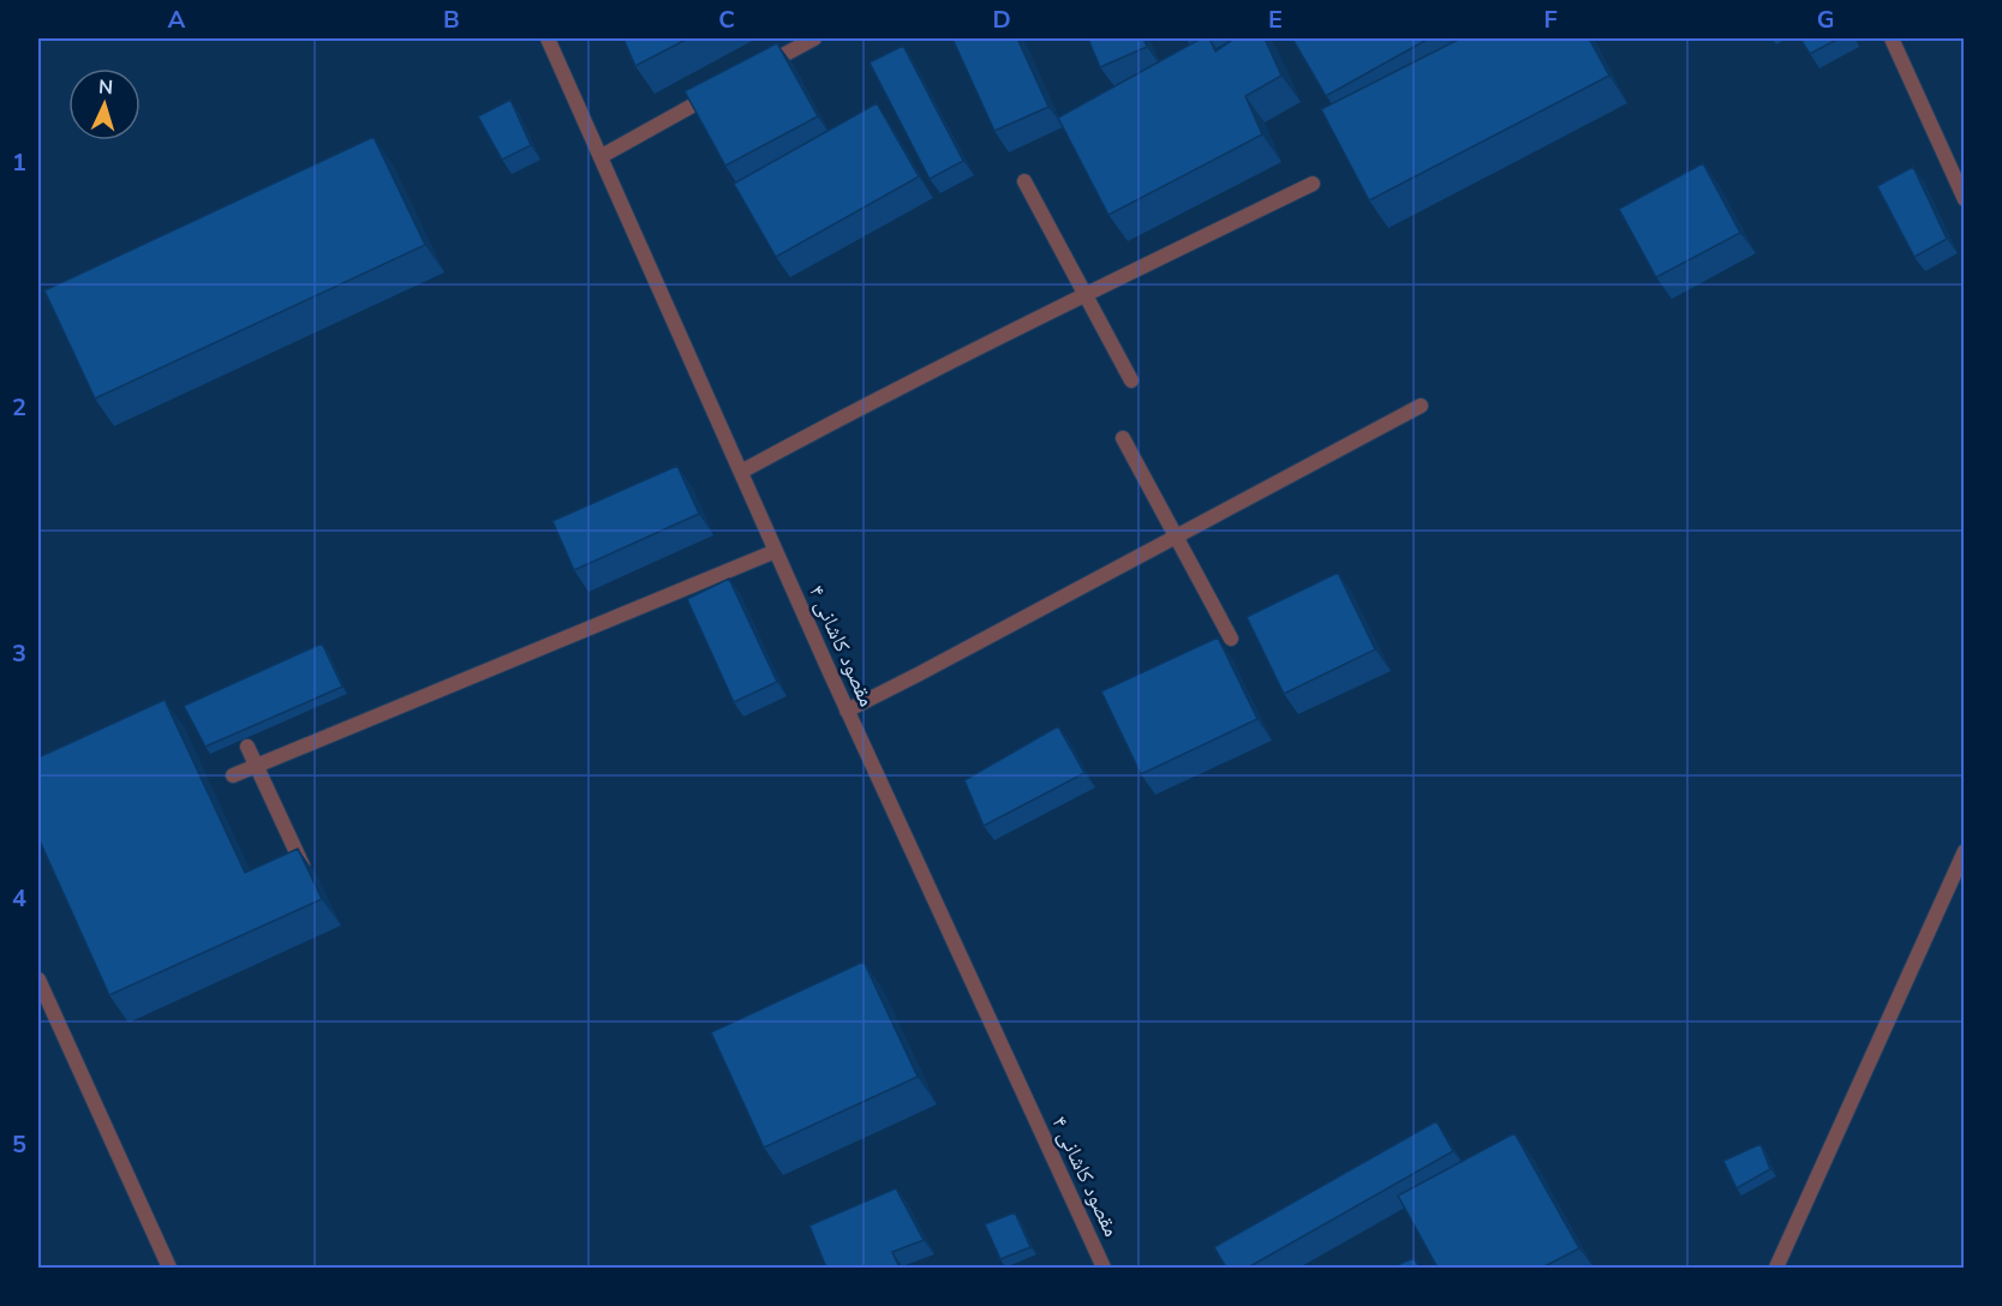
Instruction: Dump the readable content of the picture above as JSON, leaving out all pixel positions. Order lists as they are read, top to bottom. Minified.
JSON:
{"streets":{"lane":["مقصود کاشانی ۴"]},"north":"top","grid":{"columns":["A","B","C","D","E","F","G"],"rows":["1","2","3","4","5"]}}
